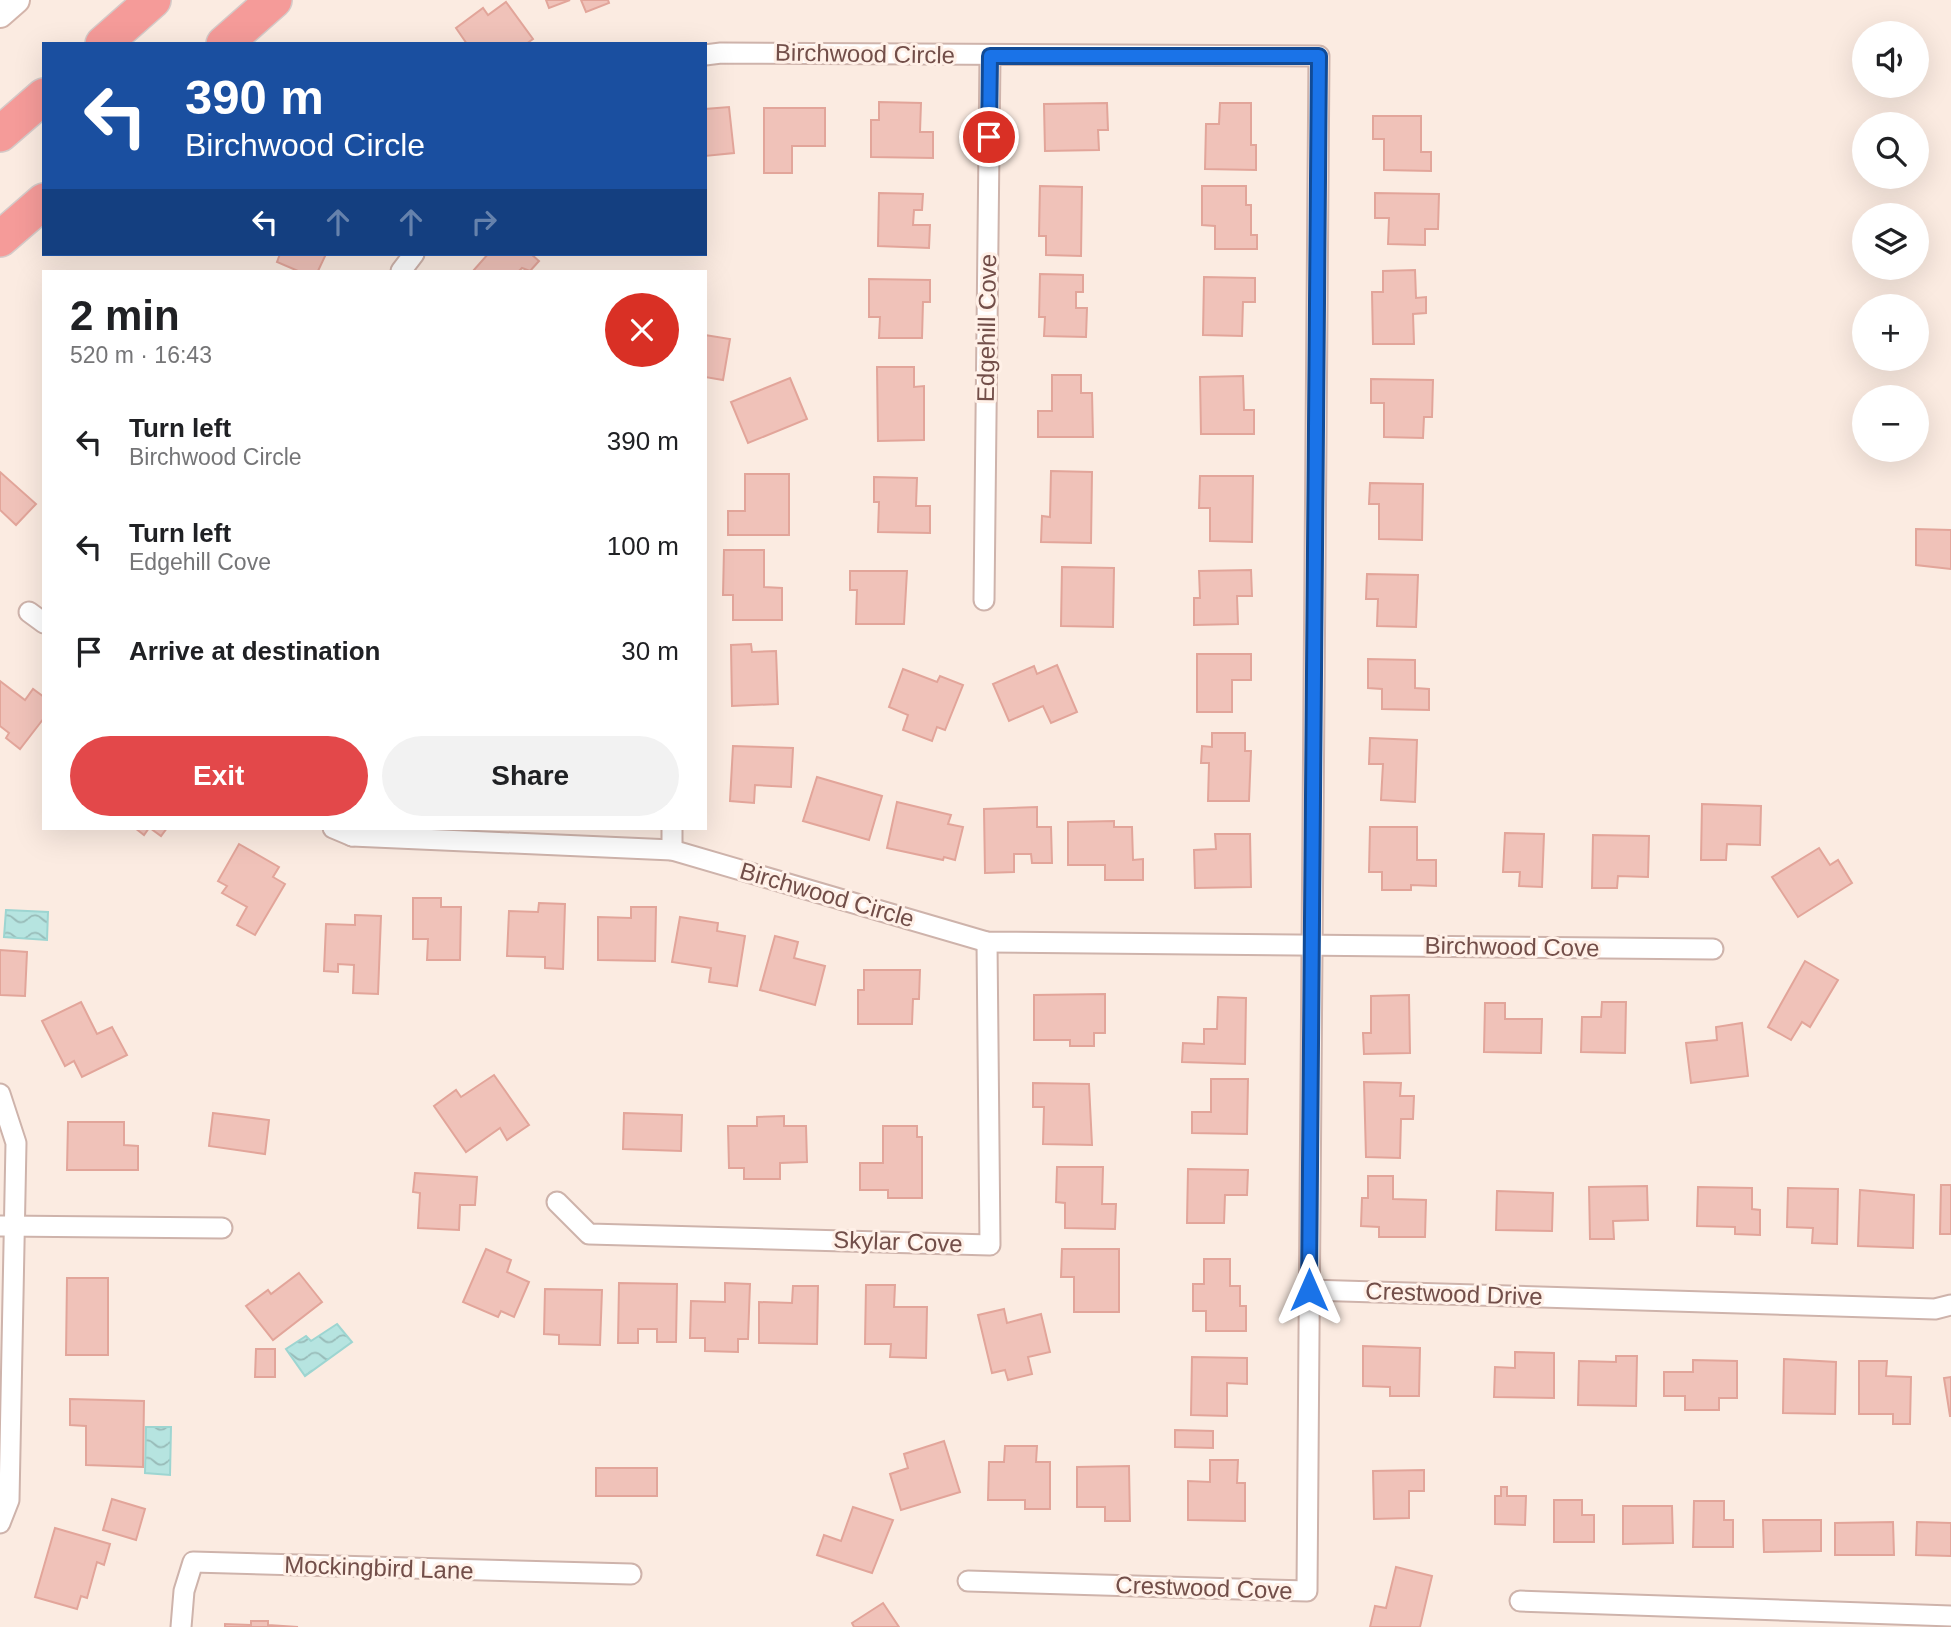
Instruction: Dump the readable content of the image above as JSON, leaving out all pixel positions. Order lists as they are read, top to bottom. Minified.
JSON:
{"streets":{"street":["Birchwood Circle","Edgehill Cove","Birchwood Cove","Skylar Cove","Crestwood Drive","Mockingbird Lane","Crestwood Cove"]},"crossings":[["Birchwood Circle","Edgehill Cove"],["Birchwood Circle","Birchwood Cove"],["Birchwood Circle","Skylar Cove"],["Crestwood Drive","Crestwood Cove"]],"page":{"map_buttons":["+","−"],"turn":["390 m","Birchwood Circle"],"heading":["2 min","520 m · 16:43"],"list":[{"name":"Turn left","note":"Birchwood Circle","value":"390 m"},{"name":"Turn left","note":"Edgehill Cove","value":"100 m"},{"name":"Arrive at destination","value":"30 m"}],"buttons":["Exit","Share"]}}
